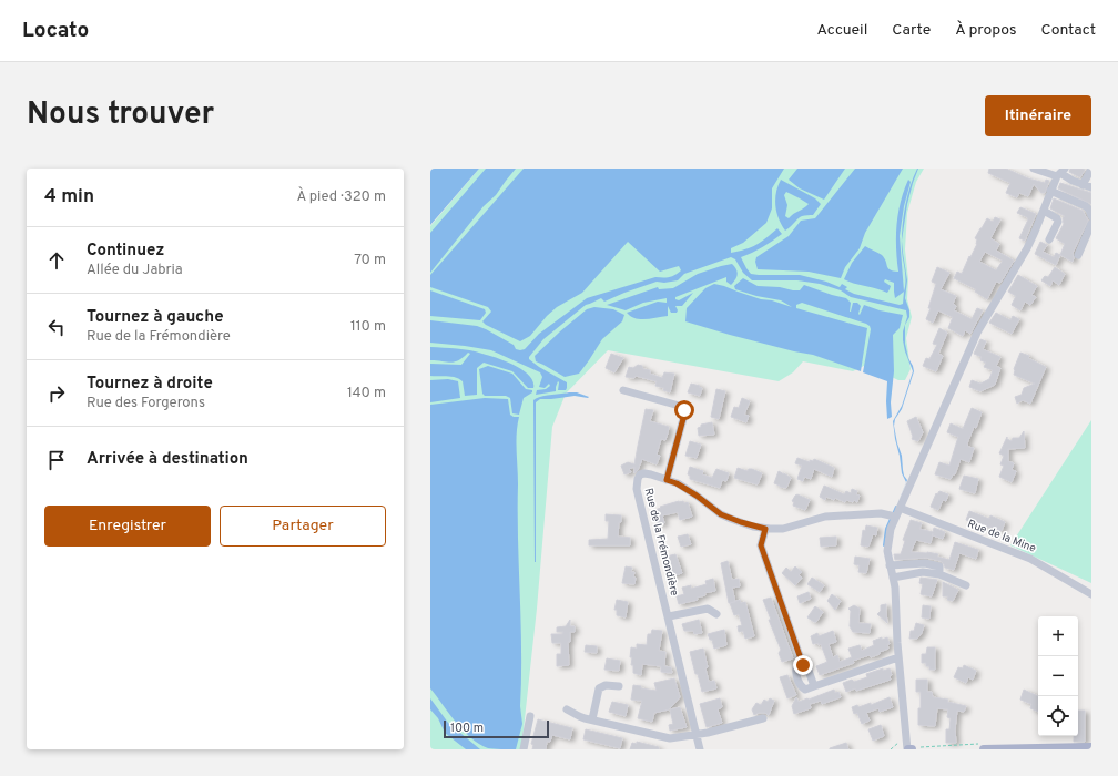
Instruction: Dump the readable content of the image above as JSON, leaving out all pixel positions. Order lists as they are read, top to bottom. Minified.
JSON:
{"streets":{"street":["Rue de la Mine","Rue de la Frémondière"]},"scale_bar":"100 m","page":{"header":"Locato","nav":["Accueil","Carte","À propos","Contact"],"title":"Nous trouver","buttons":["Itinéraire",["Enregistrer","Partager"]],"heading":["4 min","À pied · 320 m"],"list":[["Continuez","Allée du Jabria","70 m"],["Tournez à gauche","Rue de la Frémondière","110 m"],["Tournez à droite","Rue des Forgerons","140 m"],"Arrivée à destination"],"map_buttons":["+","−"],"scale":"100 m"}}
